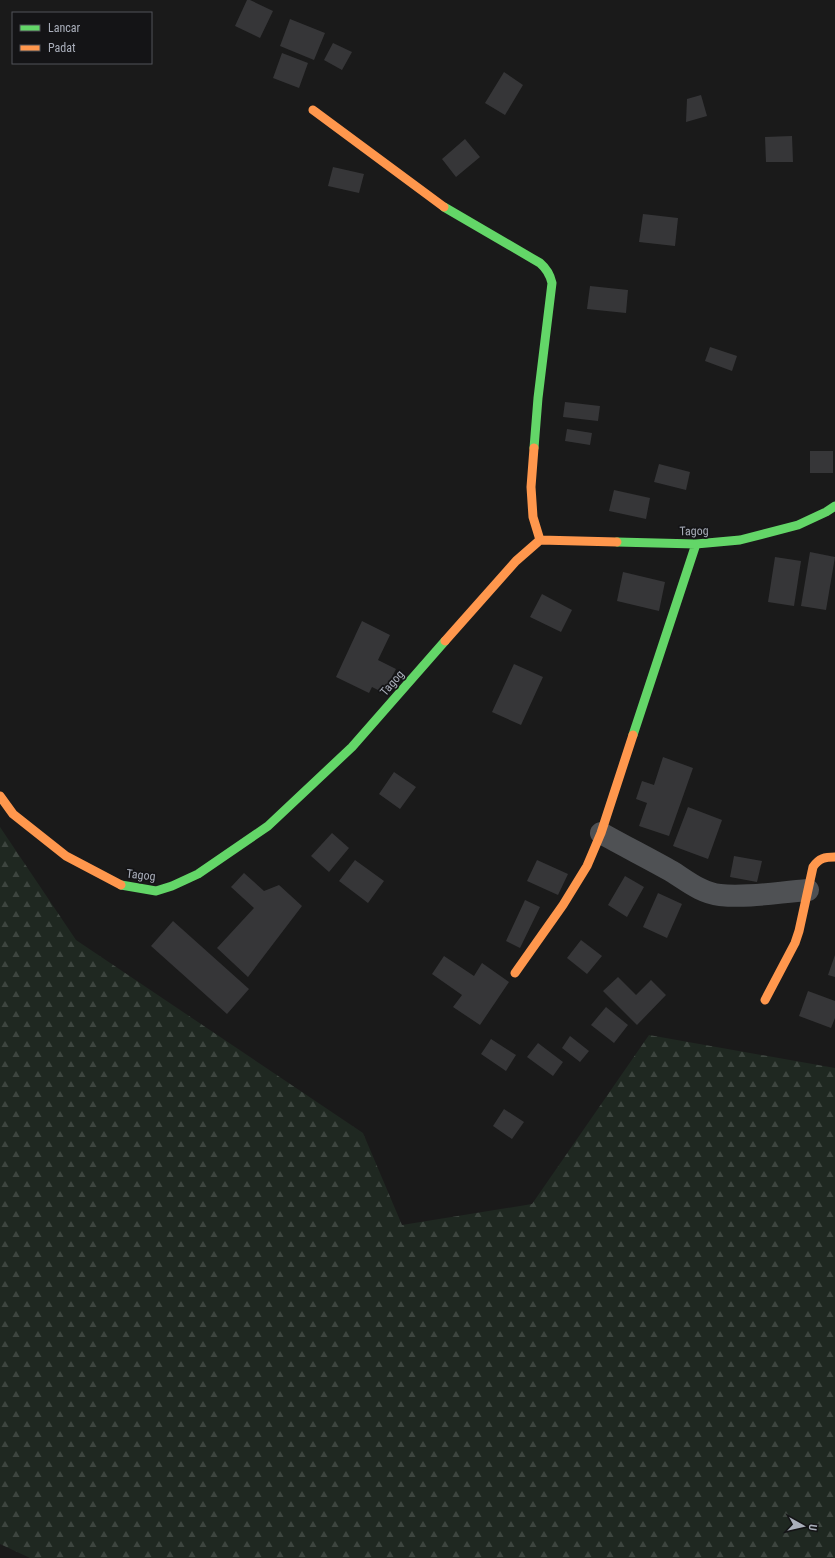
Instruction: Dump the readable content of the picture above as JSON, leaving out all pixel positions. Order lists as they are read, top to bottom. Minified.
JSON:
{"streets":{"street":["Tagog"]},"legend":["Lancar","Padat"],"north":"right"}
